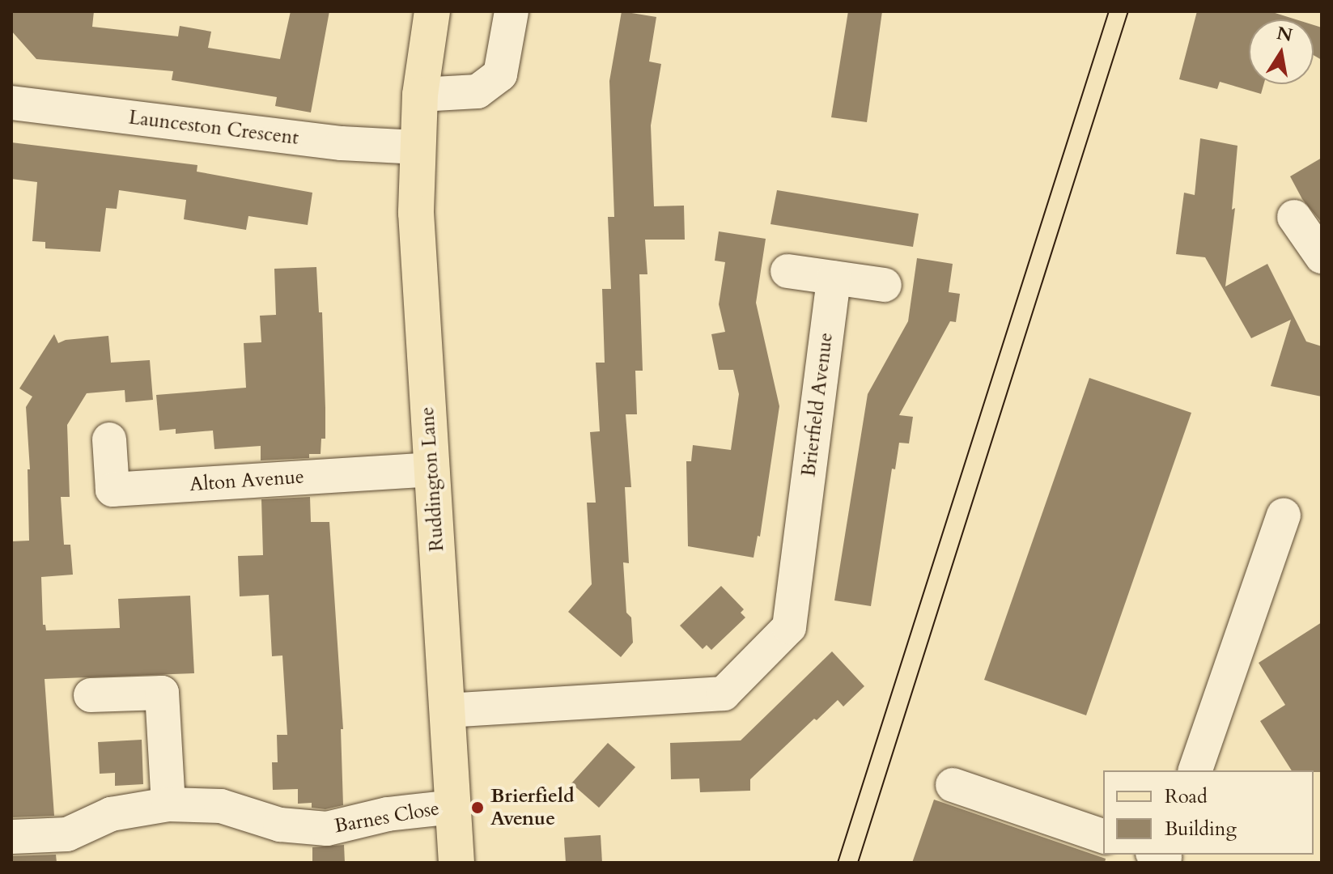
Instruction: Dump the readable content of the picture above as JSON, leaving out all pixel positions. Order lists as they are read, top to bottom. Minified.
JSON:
{"streets":{"main road":["Ruddington Lane"],"street":["Launceston Crescent","Brierfield Avenue","Alton Avenue","Barnes Close"]},"crossings":[["Launceston Crescent","Ruddington Lane"],["Brierfield Avenue","Ruddington Lane"],["Ruddington Lane","Alton Avenue"],["Ruddington Lane","Barnes Close"]],"places":["Brierfield Avenue"],"legend":["Road","Building"],"north":"top"}
